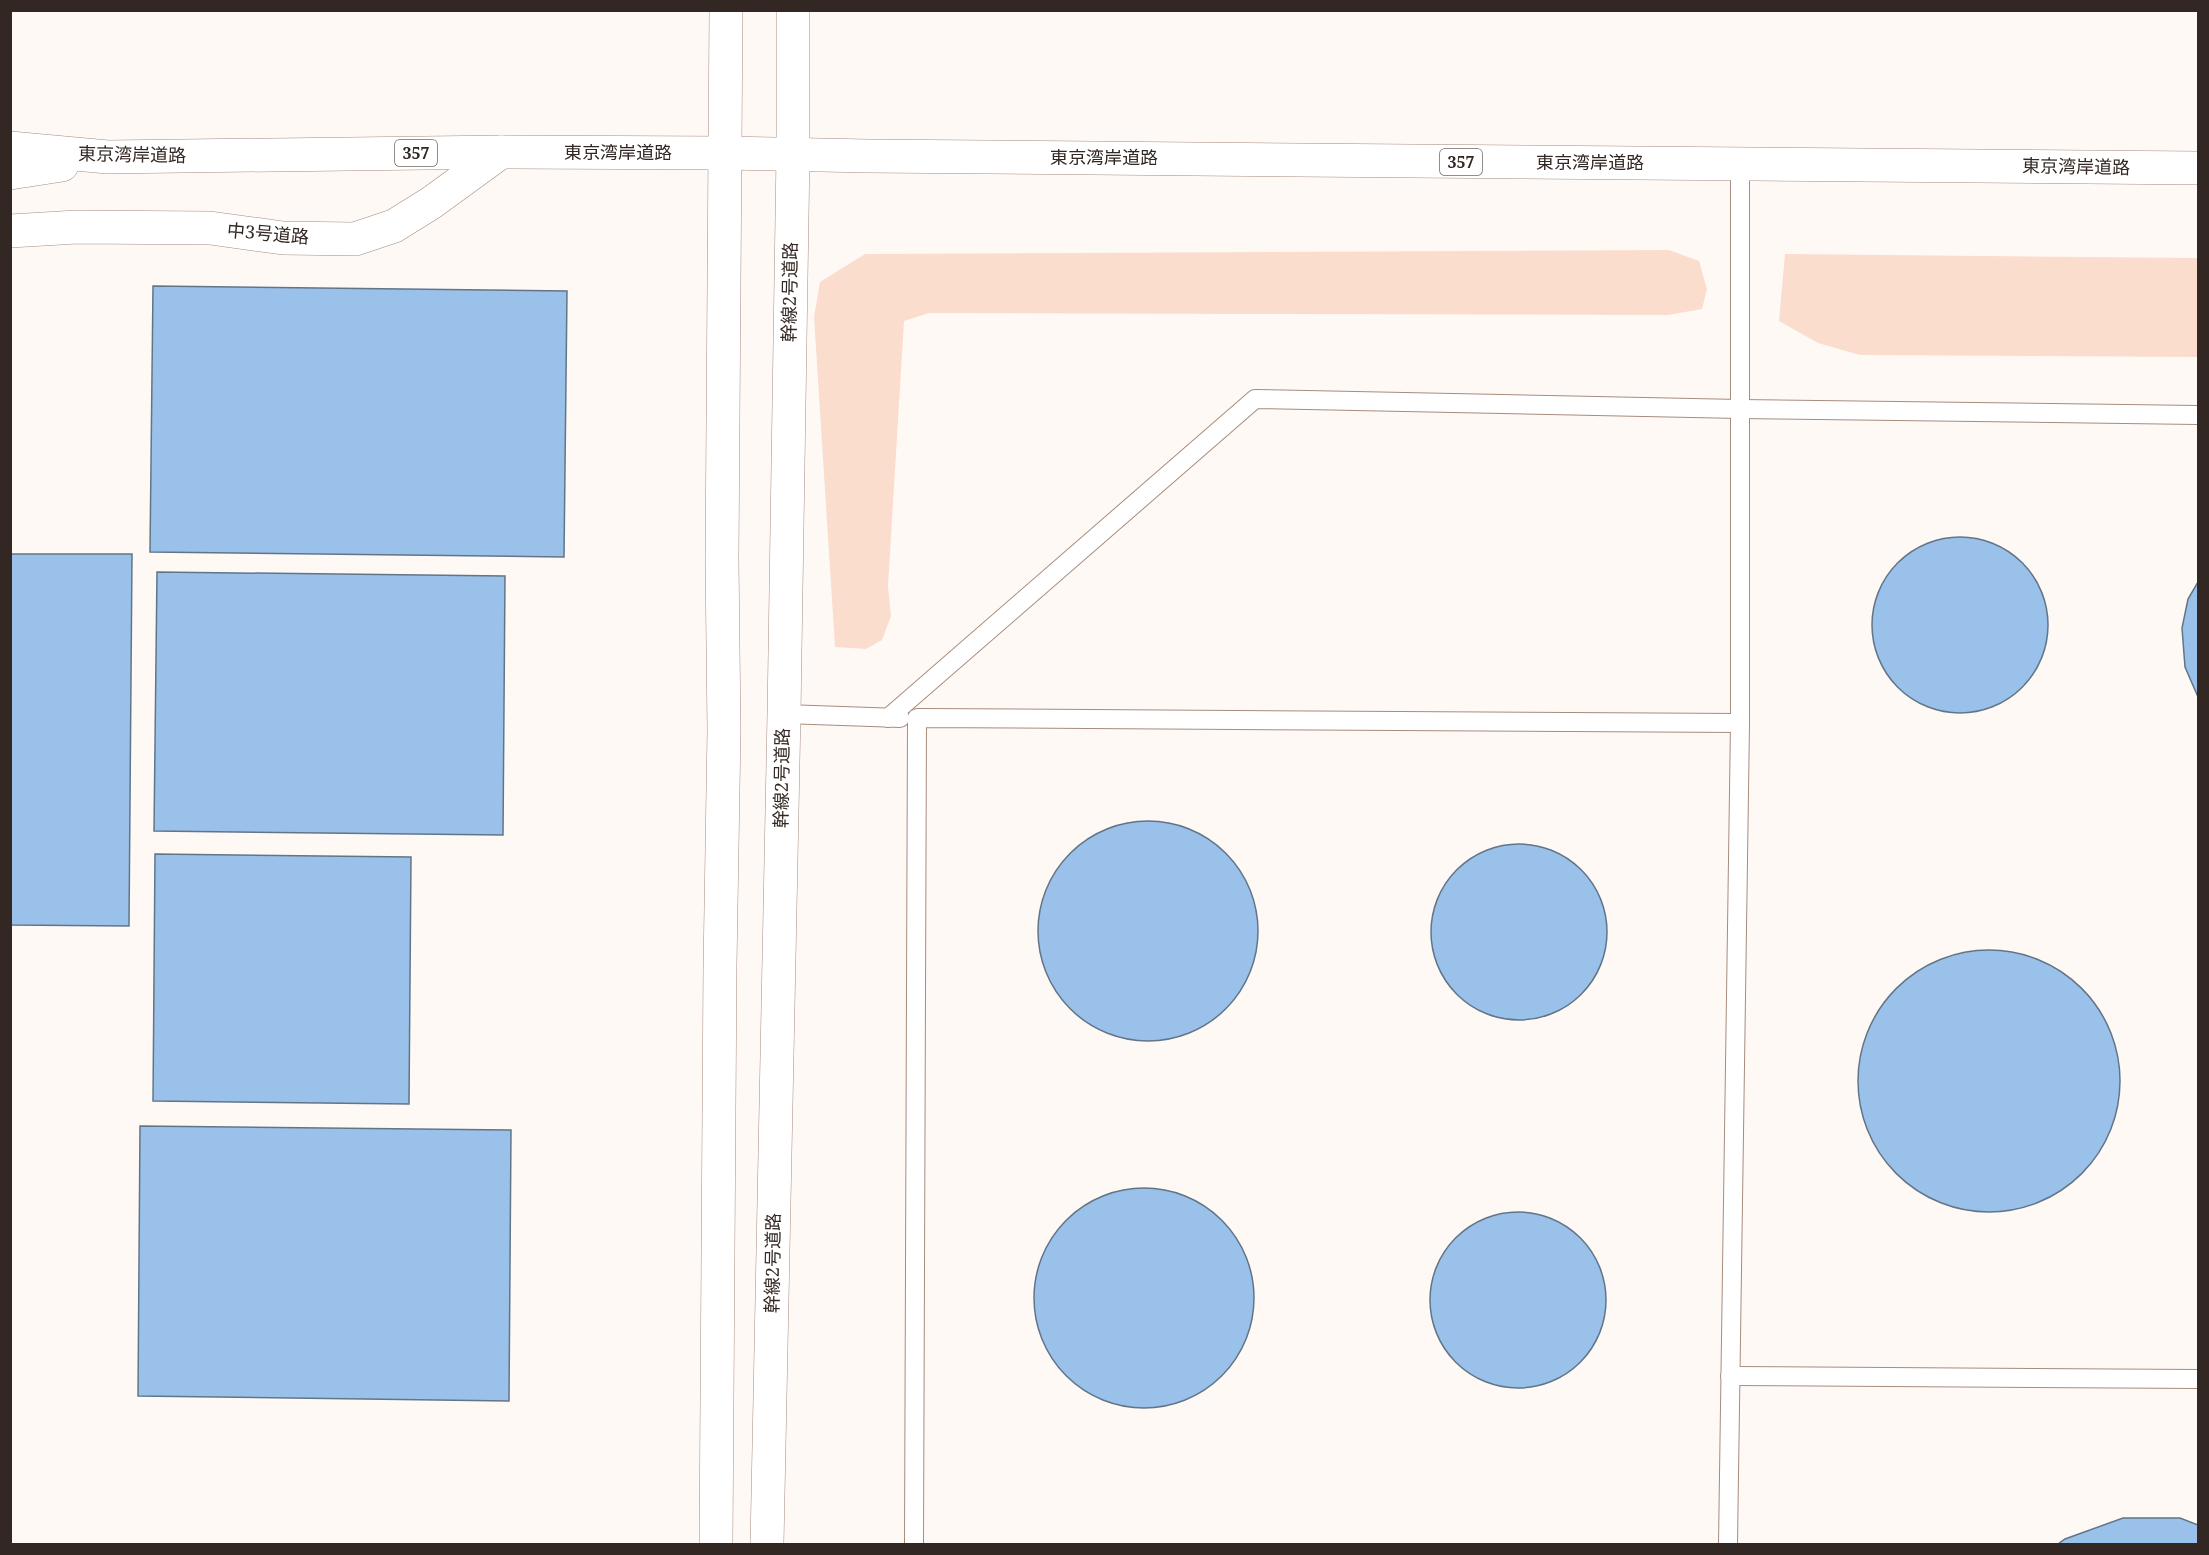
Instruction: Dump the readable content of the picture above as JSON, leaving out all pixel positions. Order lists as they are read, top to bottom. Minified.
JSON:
{"streets":{"main road":["357","東京湾岸道路","中3号道路","幹線2号道路"]},"crossings":[["357","東京湾岸道路"],["東京湾岸道路","中3号道路"],["東京湾岸道路","幹線2号道路"]]}
